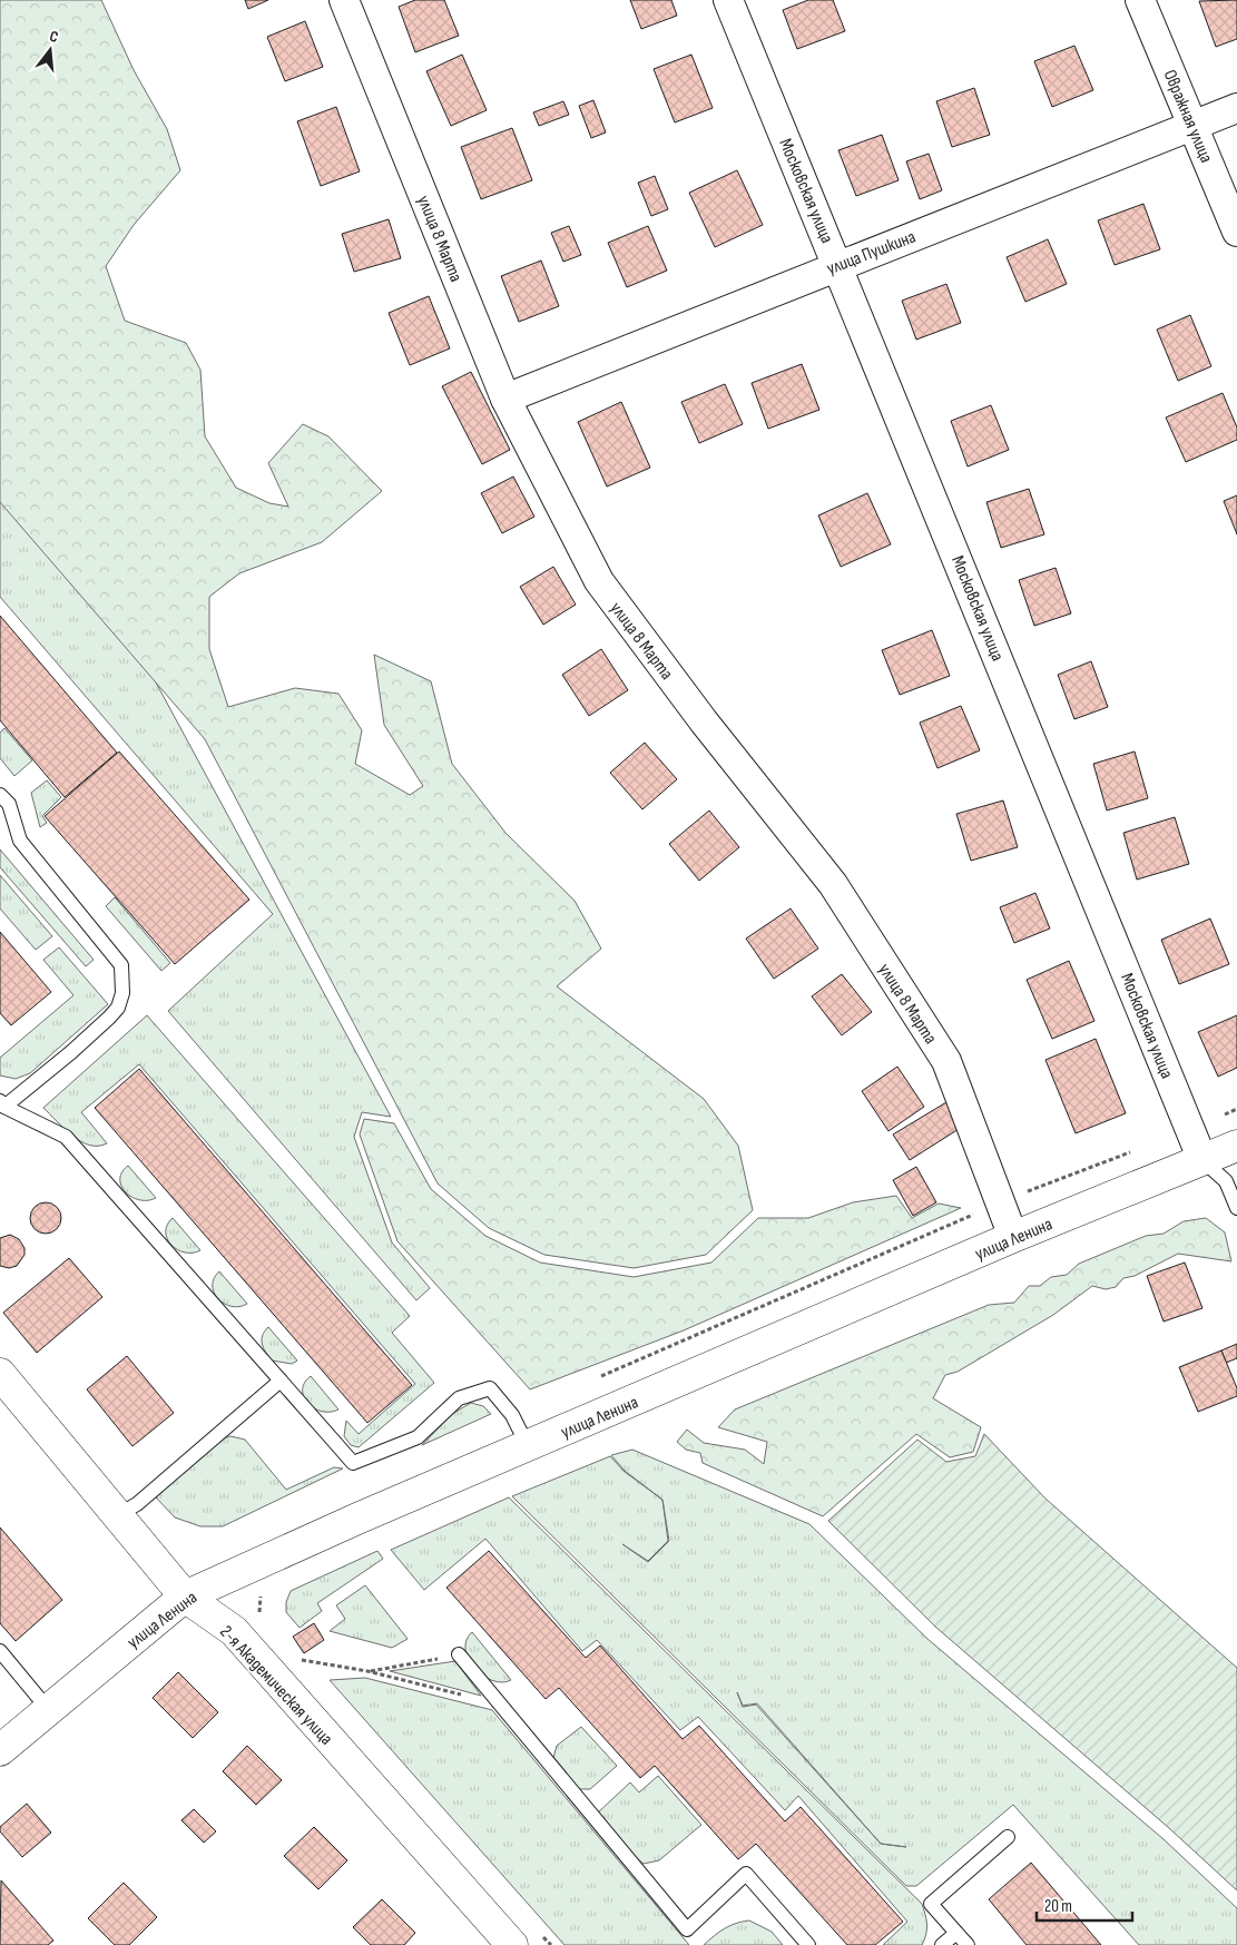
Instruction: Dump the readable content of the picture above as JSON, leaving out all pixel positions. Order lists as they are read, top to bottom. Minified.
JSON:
{"streets":{"main road":["улица Ленина","2-я Академическая улица"],"street":["Овражная улица","Московская улица","улица 8 Марта","улица Пушкина"]},"crossings":[["Овражная улица","улица Пушкина"],["Московская улица","улица Пушкина"],["Московская улица","улица Ленина"],["улица 8 Марта","улица Пушкина"],["улица 8 Марта","улица Ленина"],["улица Ленина","2-я Академическая улица"]],"scale_bar":"20 m","north":"top"}
